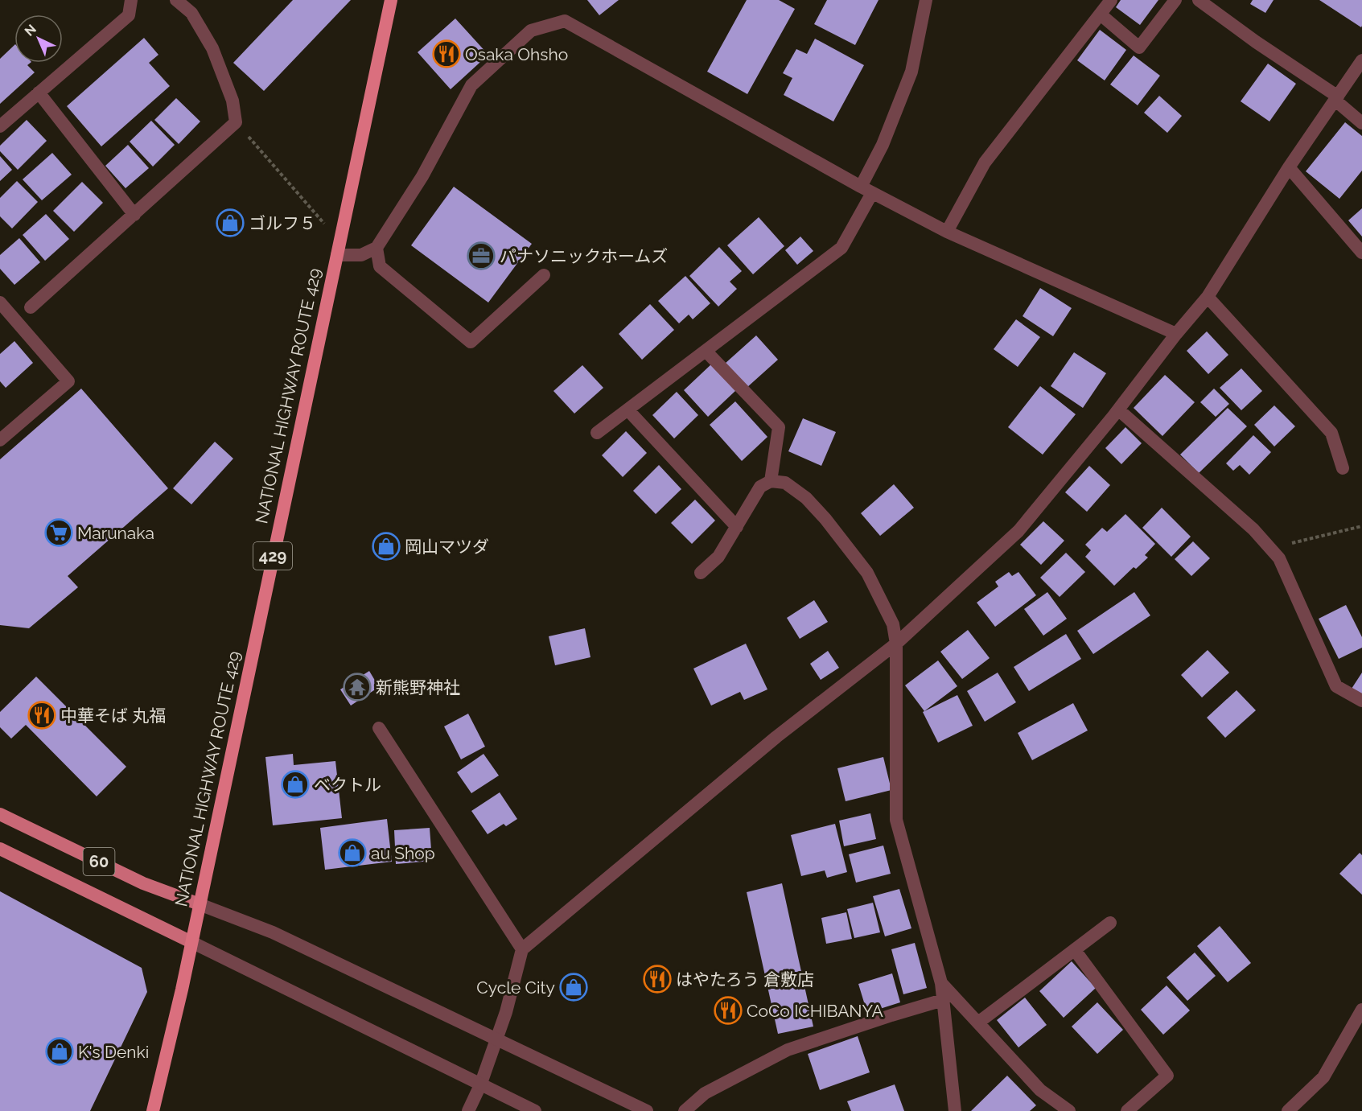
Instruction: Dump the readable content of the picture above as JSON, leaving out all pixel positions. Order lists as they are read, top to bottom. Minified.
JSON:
{"streets":{"highway":["NATIONAL HIGHWAY ROUTE 429","429"],"main road":["60"]},"crossings":[["NATIONAL HIGHWAY ROUTE 429","60"]],"places":{"restaurant":["Osaka Ohsho","中華そば 丸福","はやたろう 倉敷店","CoCo ICHIBANYA"],"shop":["ゴルフ５","岡山マツダ","ベクトル","au Shop","Cycle City","K's Denki"],"office":["パナソニックホームズ"],"supermarket":["Marunaka"],"temple":["新熊野神社"]},"north":"top left"}
